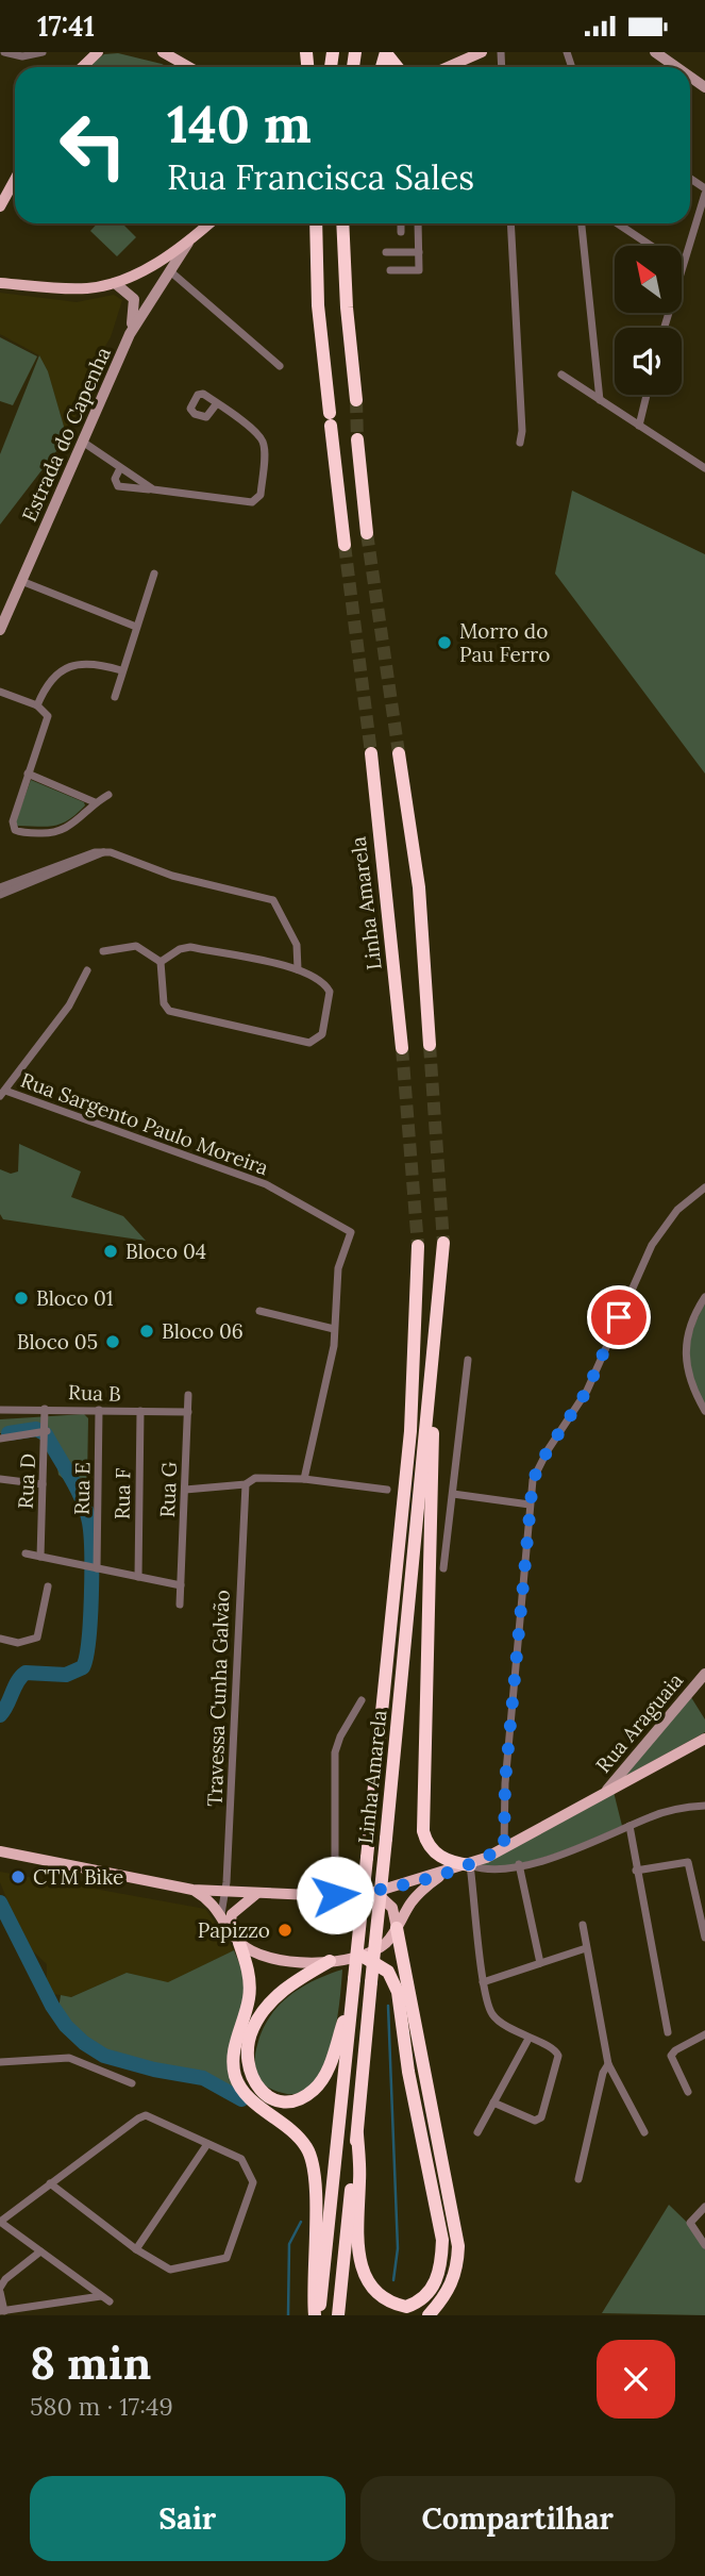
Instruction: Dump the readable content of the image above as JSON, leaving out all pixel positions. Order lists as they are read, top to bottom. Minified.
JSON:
{"streets":{"highway":["Linha Amarela"],"street":["Estrada do Capenha","Rua Sargento Paulo Moreira","Rua B","Rua D","Rua E","Rua G","Rua F","Travessa Cunha Galvão","Rua Araguaia"]},"crossings":[["Rua B","Rua D"],["Rua B","Rua E"],["Rua B","Rua G"],["Rua B","Rua F"]],"places":["Morro do Pau Ferro","Bloco 04","Bloco 01","Bloco 06","Bloco 05","CTM Bike","Papizzo"],"north":"top left","page":{"status":"17:41","turn":["140 m","Rua Francisca Sales"],"heading":["8 min","580 m · 17:49"],"buttons":["Sair","Compartilhar"]}}
